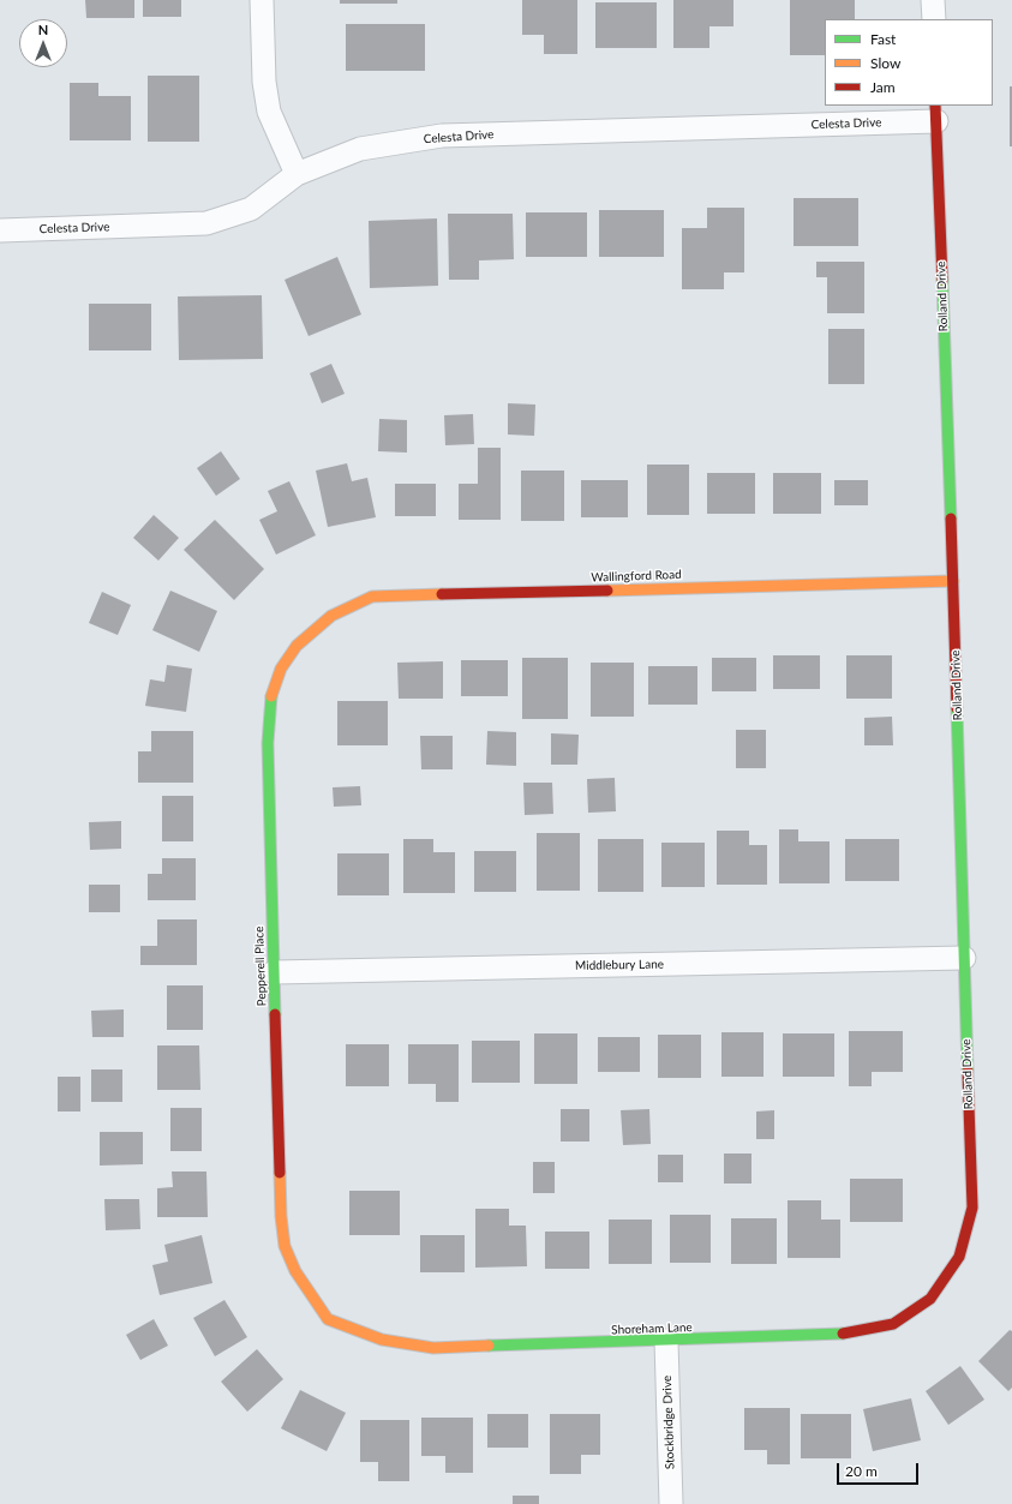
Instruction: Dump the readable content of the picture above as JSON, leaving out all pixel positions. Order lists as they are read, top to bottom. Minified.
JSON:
{"streets":{"street":["Celesta Drive","Rolland Drive","Wallingford Road","Middlebury Lane","Pepperell Place","Shoreham Lane","Stockbridge Drive"]},"crossings":[["Celesta Drive","Rolland Drive"],["Rolland Drive","Wallingford Road"],["Rolland Drive","Middlebury Lane"],["Rolland Drive","Shoreham Lane"],["Wallingford Road","Pepperell Place"],["Middlebury Lane","Pepperell Place"],["Pepperell Place","Shoreham Lane"],["Shoreham Lane","Stockbridge Drive"]],"legend":["Fast","Slow","Jam"],"scale_bar":"20 m","north":"top"}
